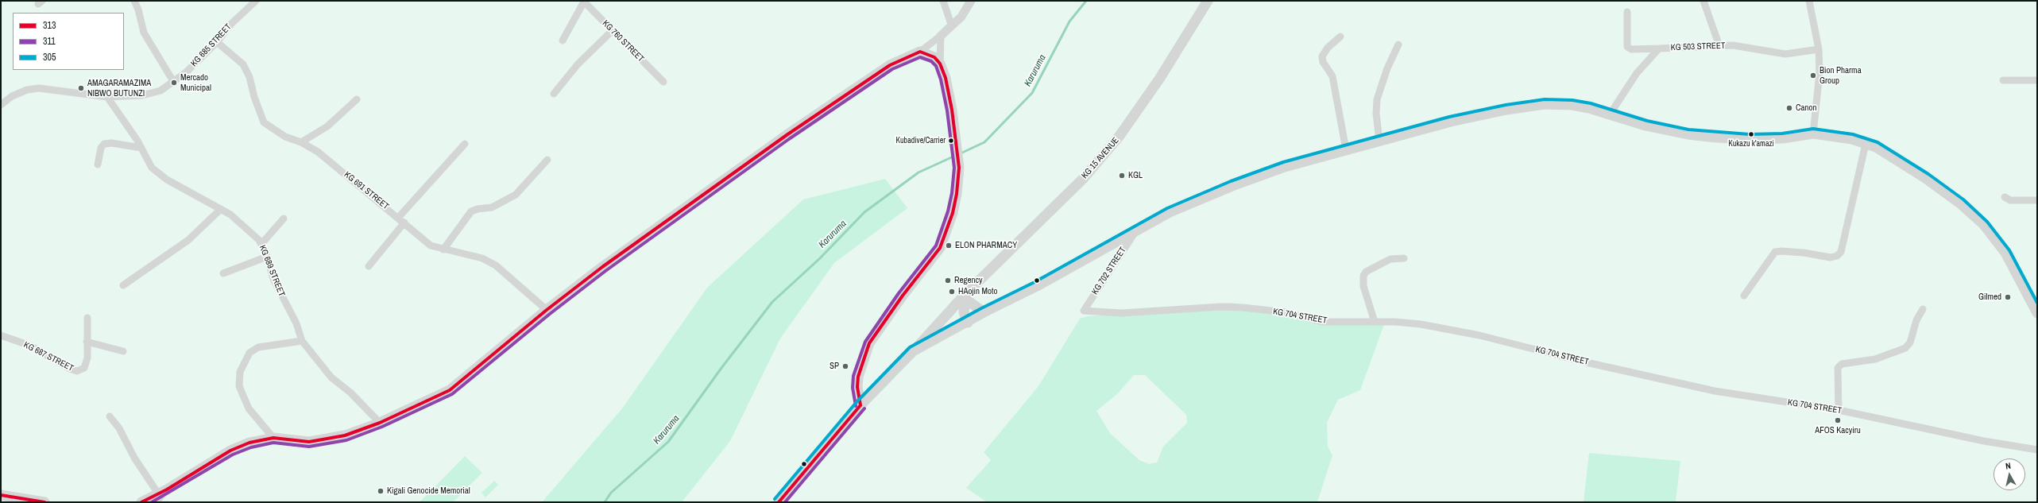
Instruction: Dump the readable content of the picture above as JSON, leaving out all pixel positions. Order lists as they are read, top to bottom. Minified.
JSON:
{"streets":{"main road":["KG 15 AVENUE"],"street":["KG 760 STREET","KG 685 STREET","KG 503 STREET","KG 691 STREET","KG 689 STREET","KG 702 STREET","KG 704 STREET","KG 687 STREET"]},"crossings":[["KG 685 STREET","KG 691 STREET"],["KG 685 STREET","KG 689 STREET"],["KG 702 STREET","KG 704 STREET"]],"water":["Karuruma"],"places":["Bion Pharma Group","Mercado Municipal","AMAGARAMAZIMA NIBWO BUTUNZI","Canon","Kukazu k'amazi","Kubadive/Carrier","KGL","ELON PHARMACY","Regency","HAojin Moto","Gilmed","SP","AFOS Kacyiru","Kigali Genocide Memorial"],"lines":["transit line 313","transit line 311","transit line 305"],"legend":["313","311","305"],"north":"top"}
